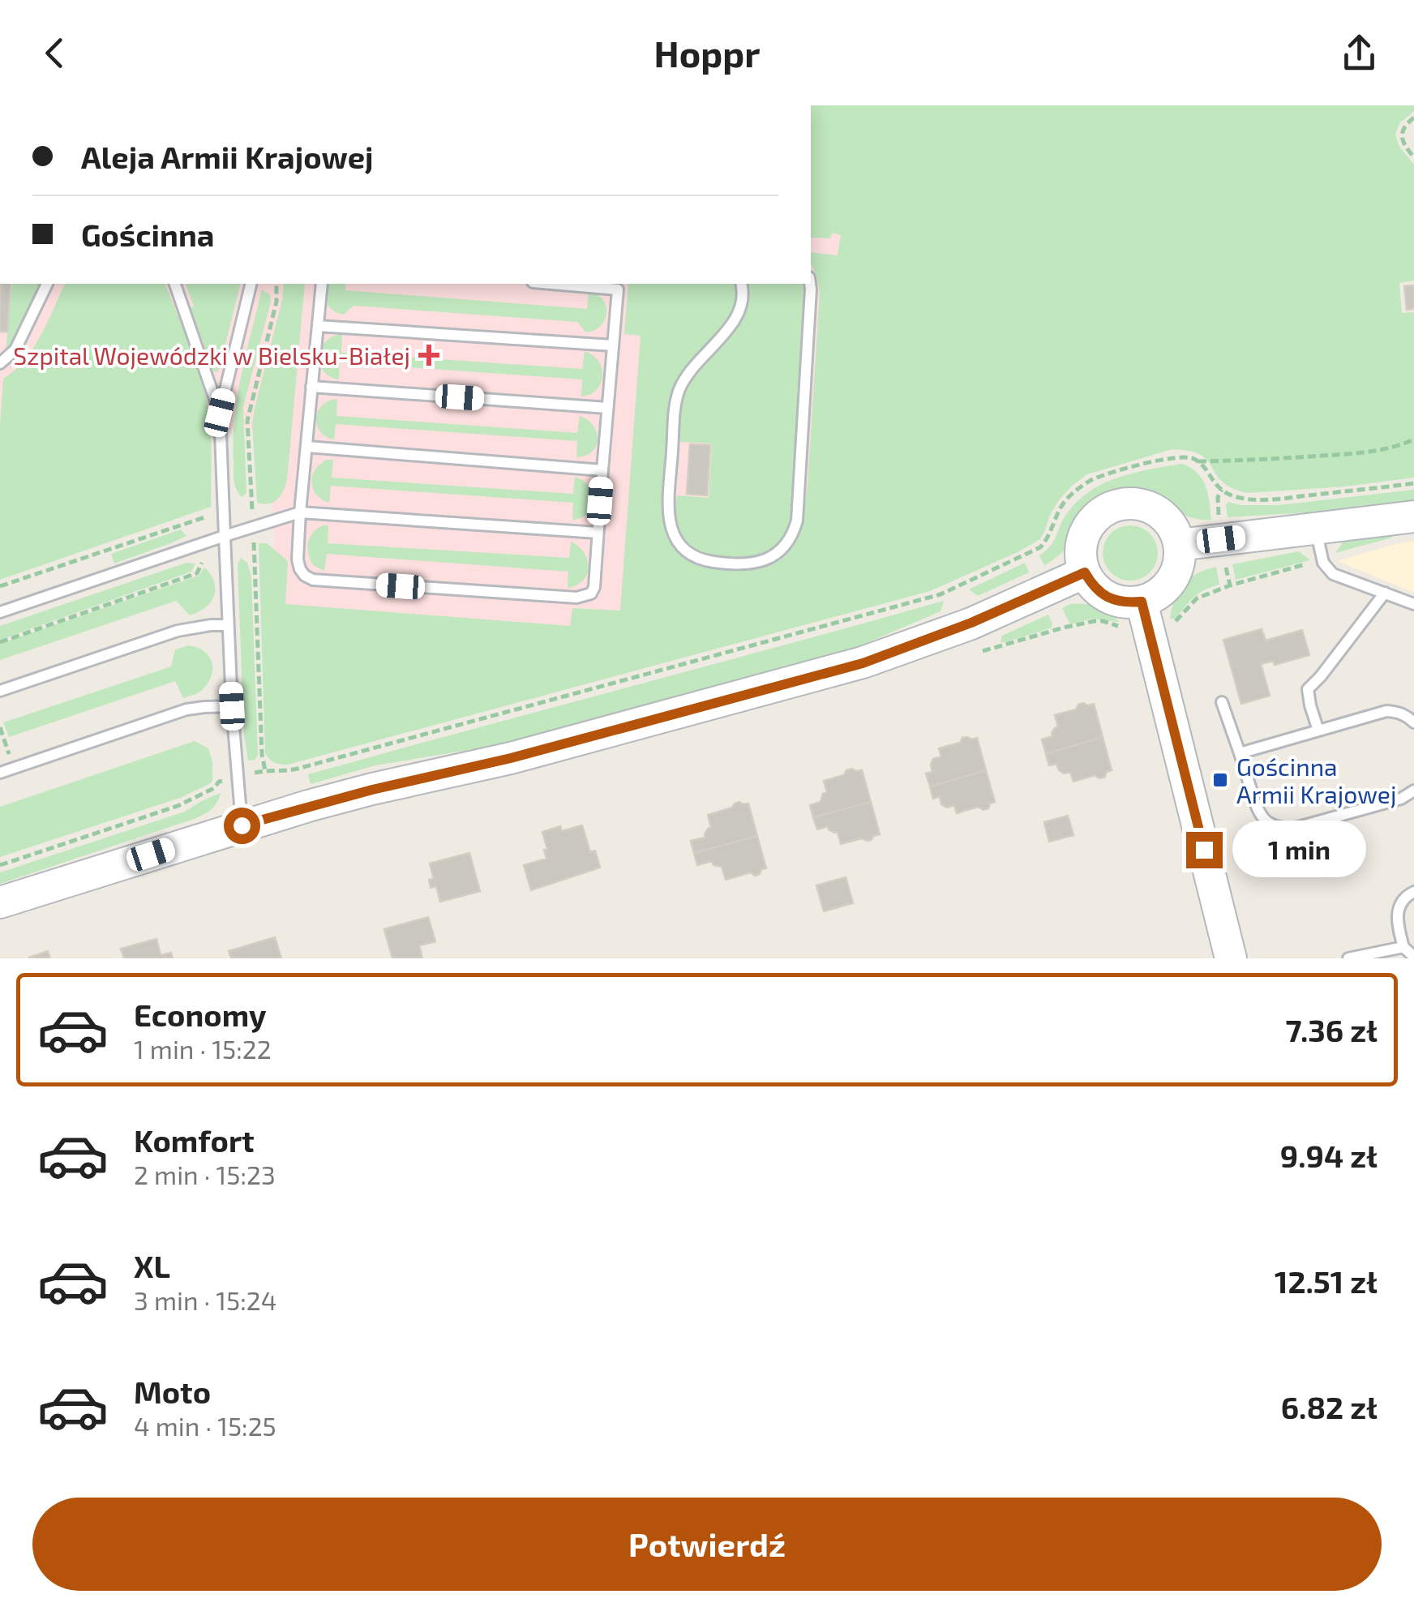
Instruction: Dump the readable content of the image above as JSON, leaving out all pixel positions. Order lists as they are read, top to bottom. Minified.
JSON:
{"places":{"health":["Szpital Wojewódzki w Bielsku-Białej"],"transit":["Gościnna Armii Krajowej"]},"page":{"header":"Hoppr","banner":["Aleja Armii Krajowej","Gościnna"],"bubble":"1 min","list":[{"name":"Economy","note":"1 min · 15:22","value":"7.36 zł"},{"name":"Komfort","note":"2 min · 15:23","value":"9.94 zł"},{"name":"XL","note":"3 min · 15:24","value":"12.51 zł"},{"name":"Moto","note":"4 min · 15:25","value":"6.82 zł"}],"buttons":"Potwierdź"}}
